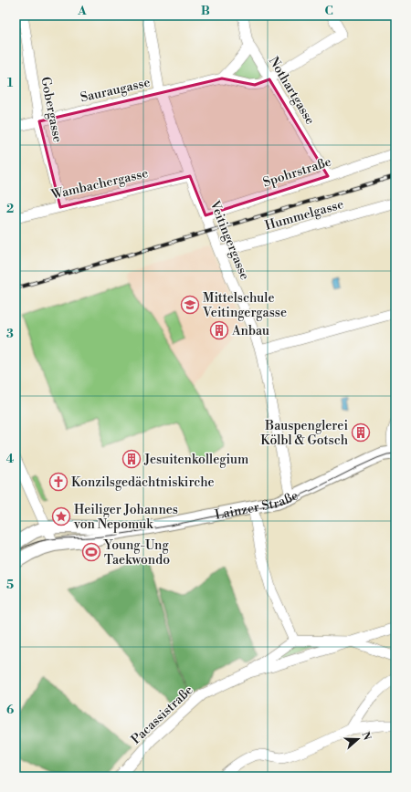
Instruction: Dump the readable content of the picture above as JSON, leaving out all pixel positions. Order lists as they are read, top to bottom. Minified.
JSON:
{"streets":{"main road":["Lainzer Straße"],"street":["Sauraugasse","Nothartgasse","Gobergasse","Spohrstraße","Wambachergasse","Hummelgasse","Veitingergasse","Pacassistraße"]},"crossings":[["Sauraugasse","Nothartgasse"],["Sauraugasse","Gobergasse"],["Sauraugasse","Veitingergasse"],["Nothartgasse","Spohrstraße"],["Gobergasse","Wambachergasse"],["Spohrstraße","Veitingergasse"],["Wambachergasse","Veitingergasse"],["Hummelgasse","Veitingergasse"],["Veitingergasse","Lainzer Straße"]],"places":{"school or university":["Mittelschule Veitingergasse"],"building":["Anbau","Bauspenglerei Kölbl & Gotsch","Jesuitenkollegium"],"church":["Konzilsgedächtniskirche"],"place":["Heiliger Johannes von Nepomuk"],"sports":["Young-Ung Taekwondo"]},"north":"right","grid":{"columns":["A","B","C"],"rows":["1","2","3","4","5","6"]}}
